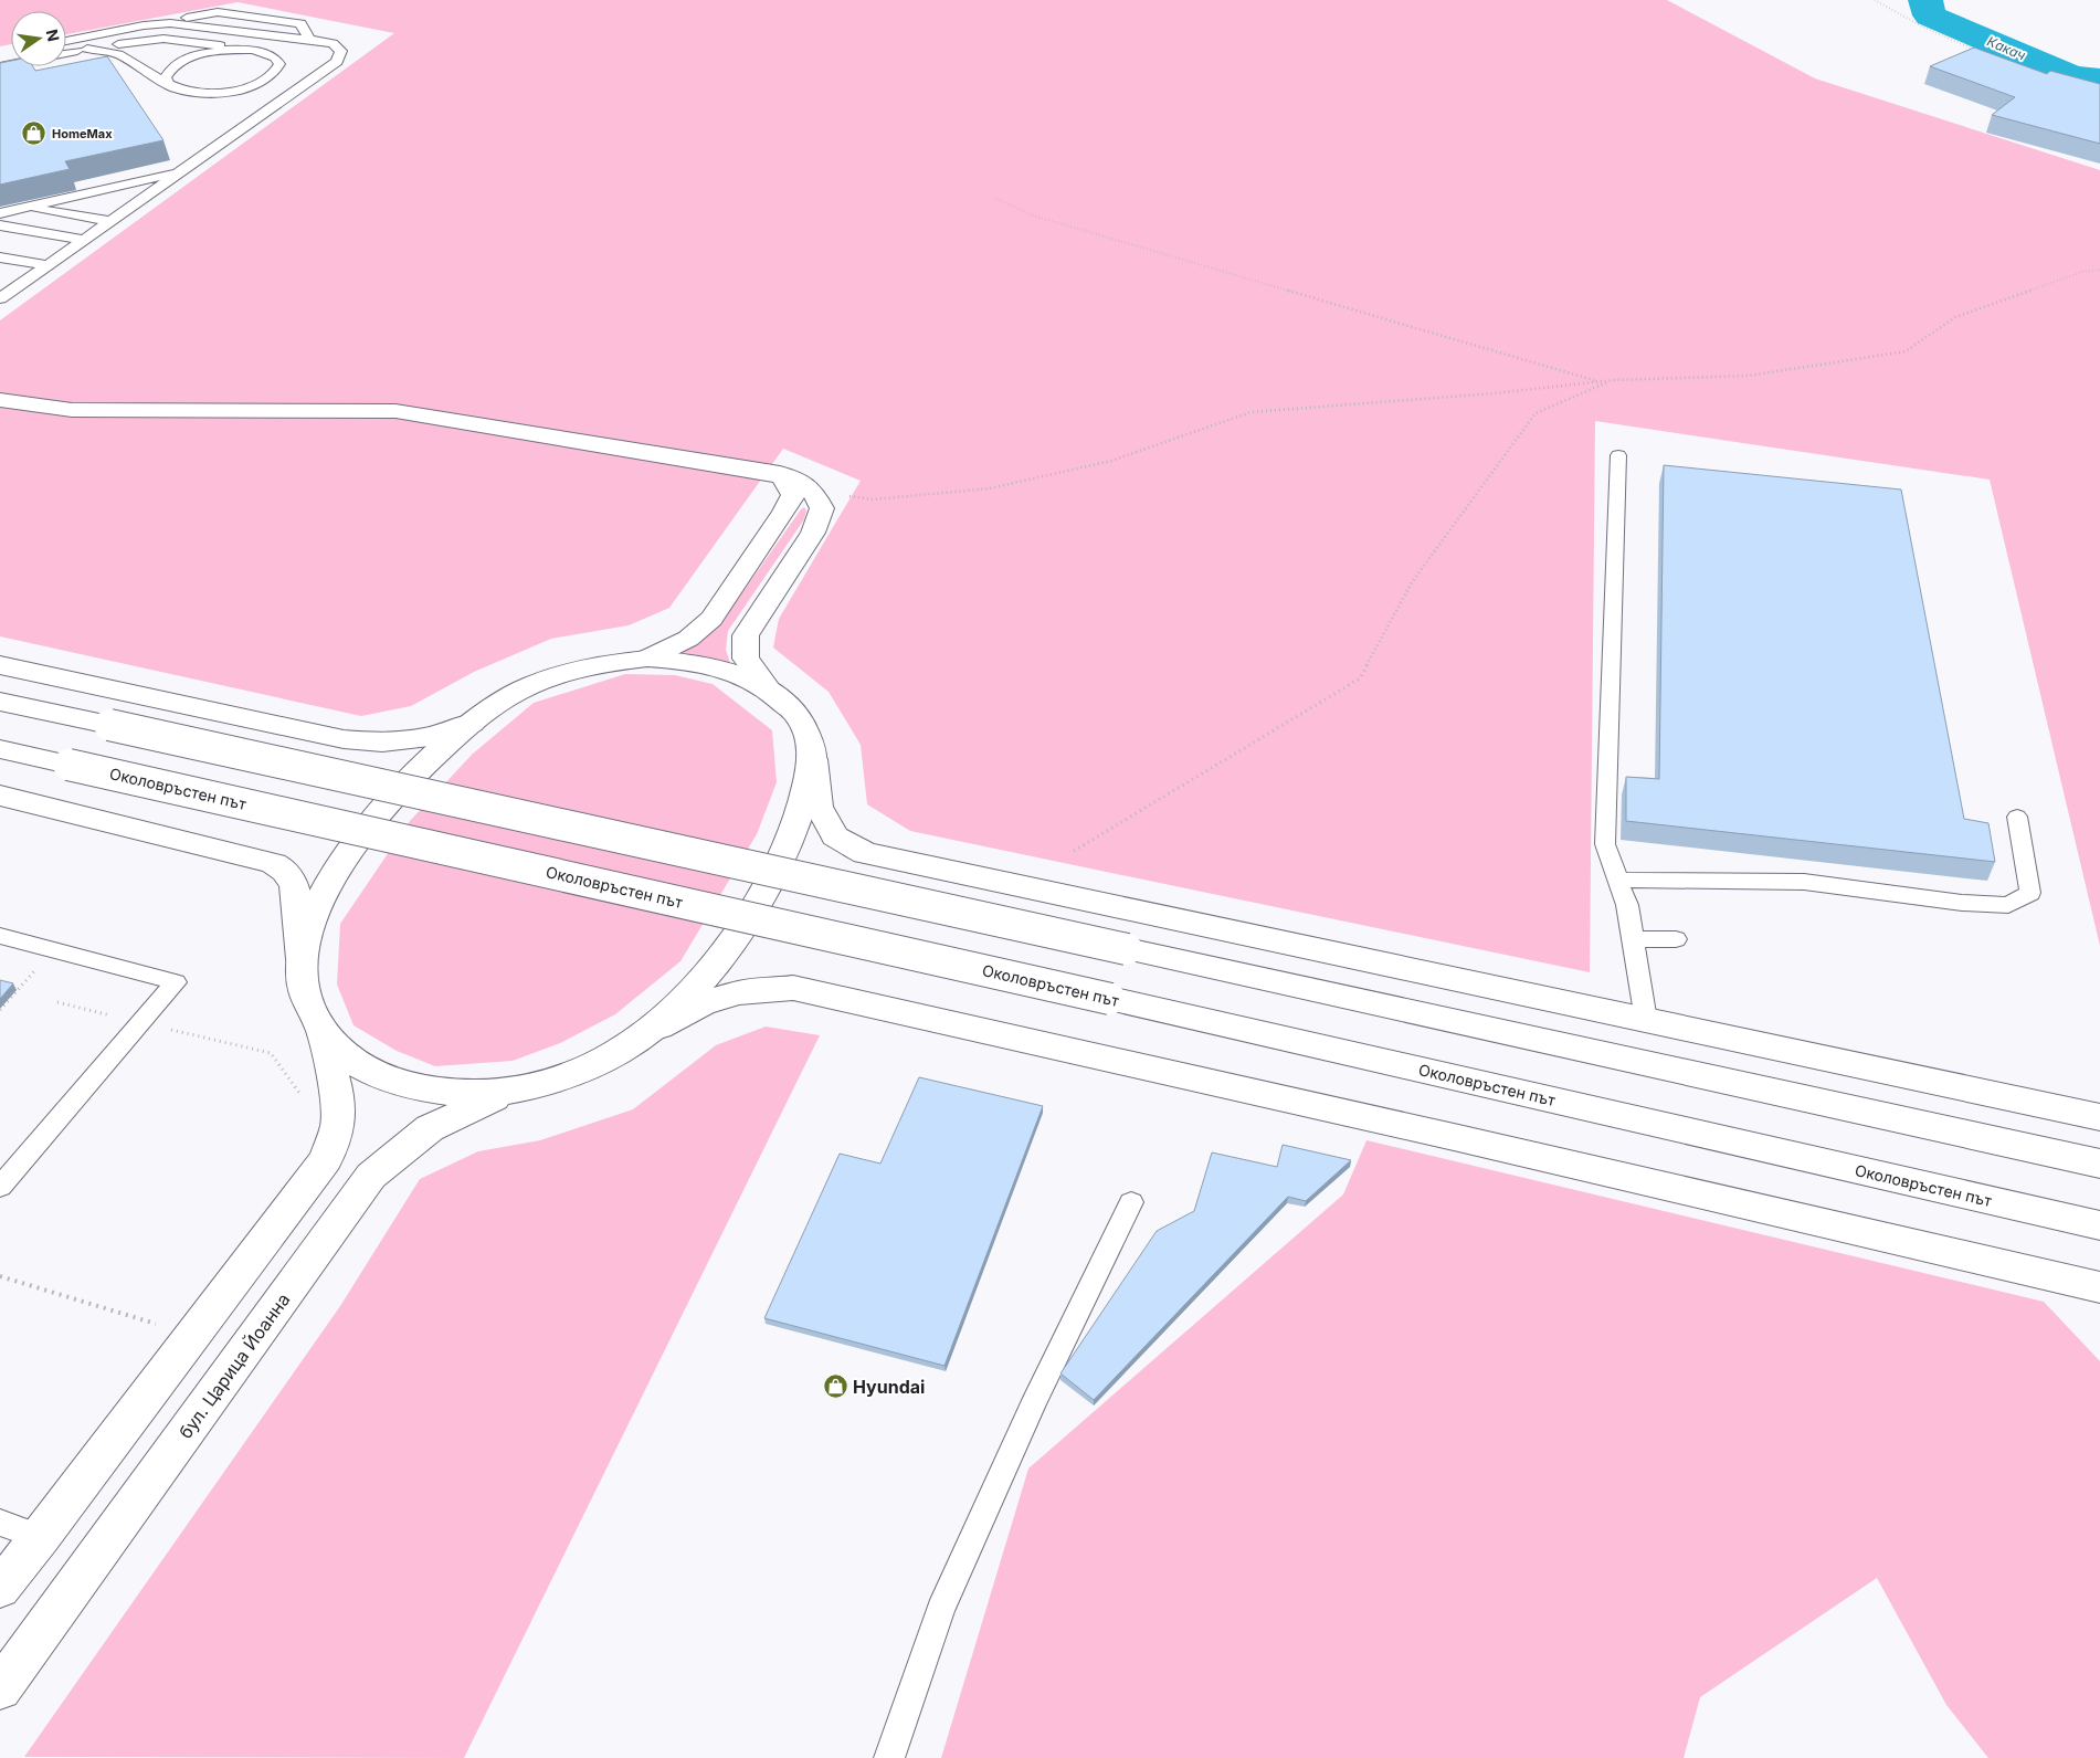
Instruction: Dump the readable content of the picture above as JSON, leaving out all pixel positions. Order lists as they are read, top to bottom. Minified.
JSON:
{"streets":{"main road":["Околовръстен път","бул. Царица Йоанна"]},"water":["Какач"],"places":{"shop":["HomeMax","Hyundai"]},"north":"right"}
